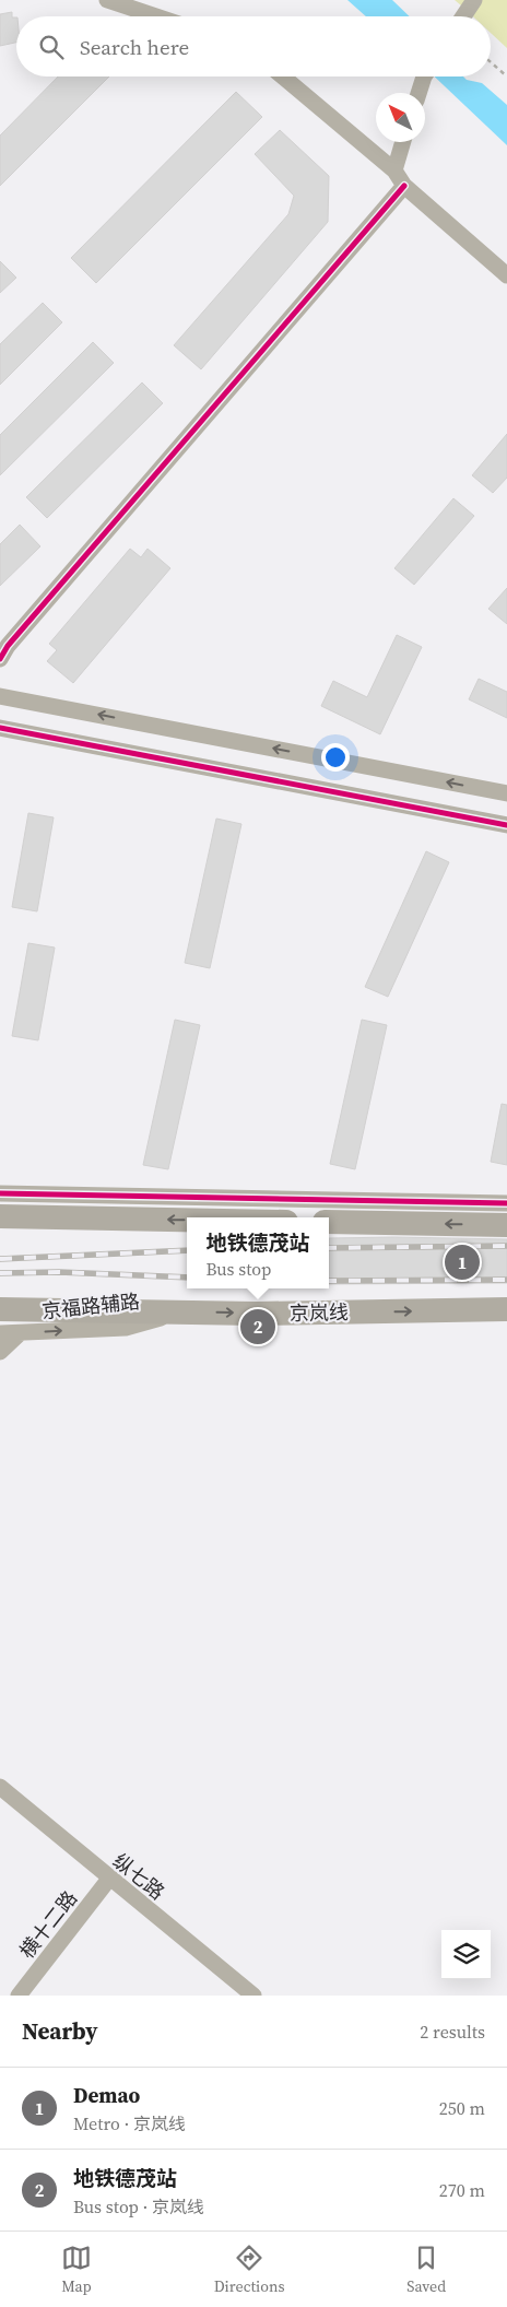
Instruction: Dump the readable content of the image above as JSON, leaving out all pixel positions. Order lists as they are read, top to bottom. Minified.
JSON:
{"streets":{"highway":["京岚线"],"street":["京福路辅路","纵七路","横十二路"]},"crossings":[["京福路辅路","京岚线"],["纵七路","横十二路"]],"north":"top left","page":{"search":"Search here","popup":["地铁德茂站","Bus stop"],"pins":["1","2"],"heading":["Nearby","2 results"],"list":[{"mark":"1","name":"Demao","note":"Metro · 京岚线","value":"250 m"},{"mark":"2","name":"地铁德茂站","note":"Bus stop · 京岚线","value":"270 m"}],"nav":["Map","Directions","Saved"]}}
